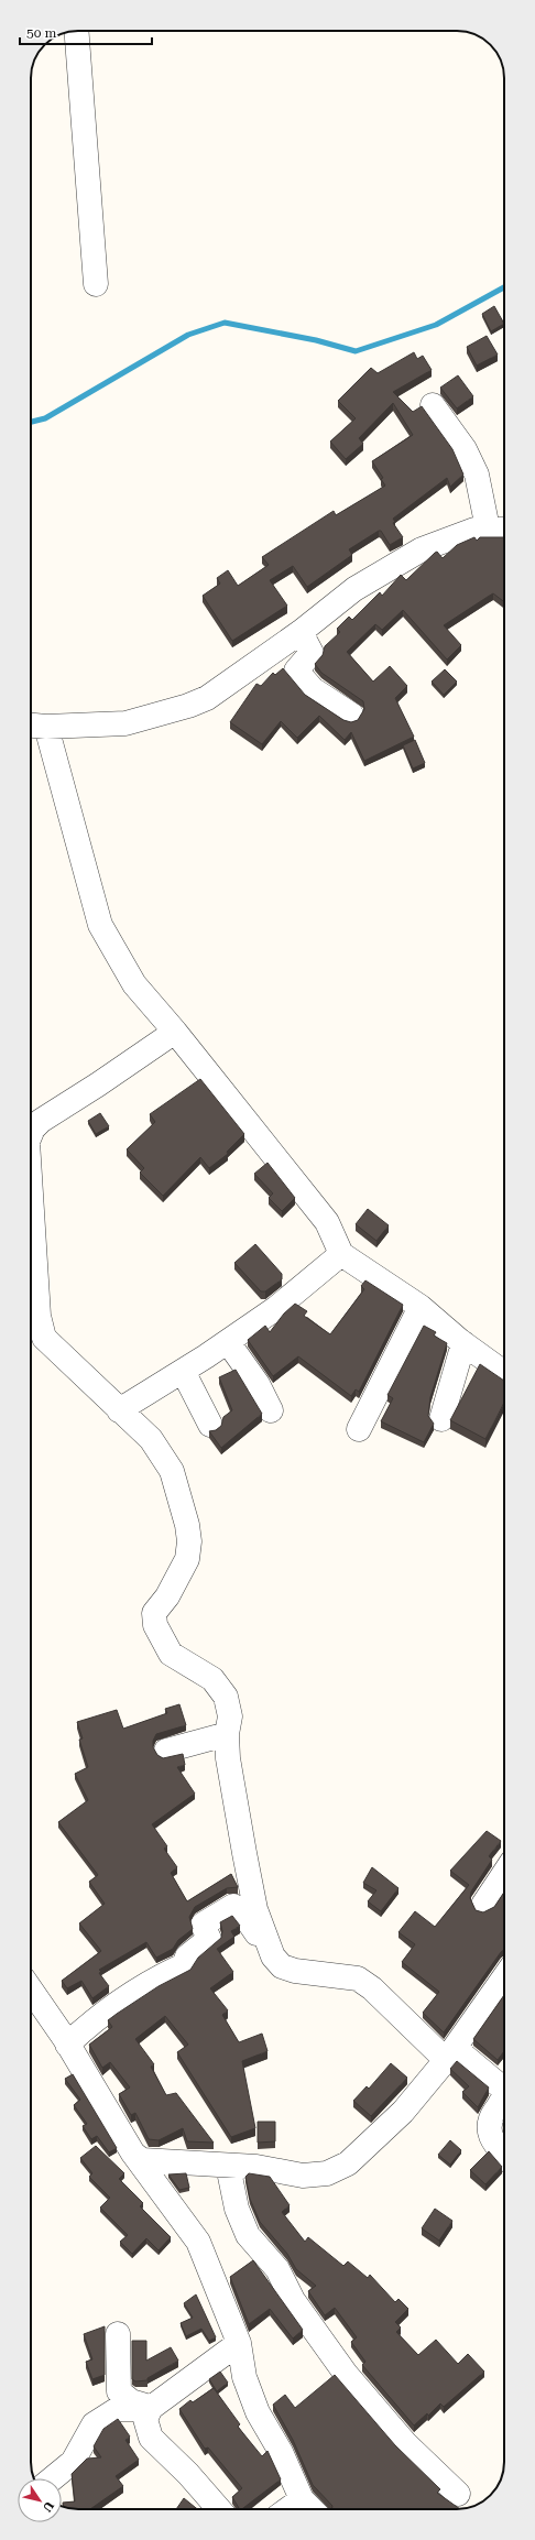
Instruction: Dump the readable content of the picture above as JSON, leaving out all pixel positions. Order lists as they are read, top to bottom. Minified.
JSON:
{"scale_bar":"50 m","north":"bottom right"}
